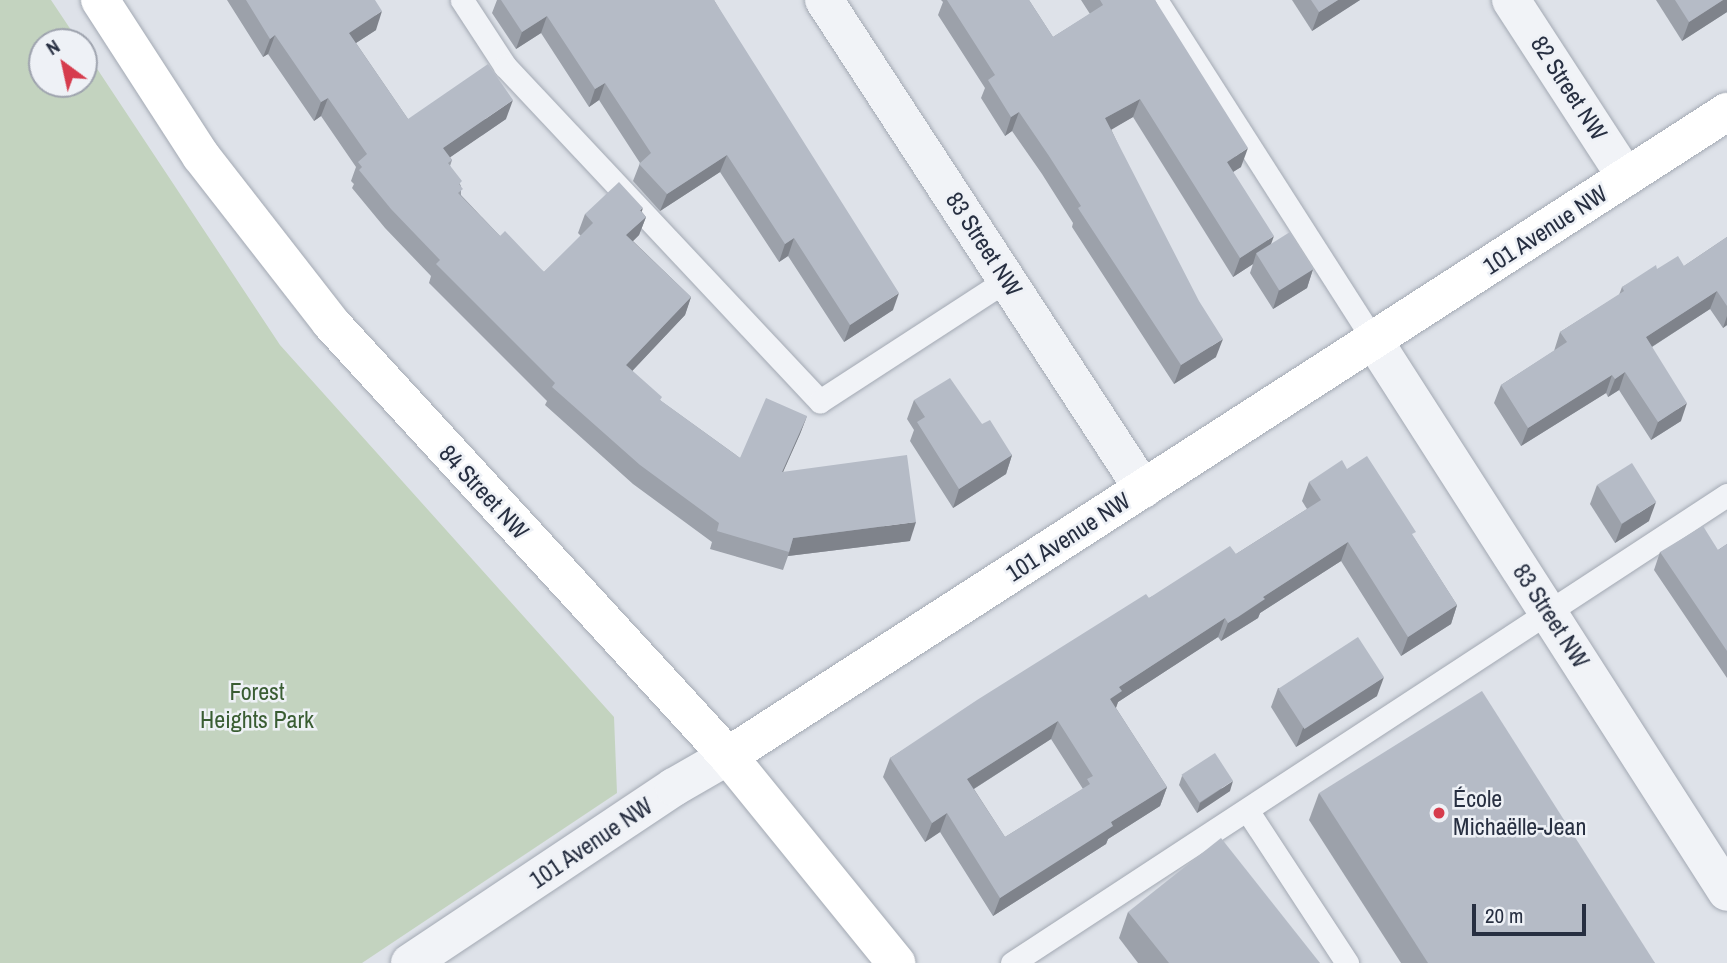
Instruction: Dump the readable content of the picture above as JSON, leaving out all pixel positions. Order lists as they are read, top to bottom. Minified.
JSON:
{"streets":{"main road":["101 Avenue NW","84 Street NW"],"street":["82 Street NW","83 Street NW"]},"crossings":[["82 Street NW","101 Avenue NW"],["101 Avenue NW","83 Street NW"],["101 Avenue NW","84 Street NW"]],"parks":["Forest Heights Park"],"places":["École Michaëlle-Jean"],"scale_bar":"20 m","north":"top left"}
